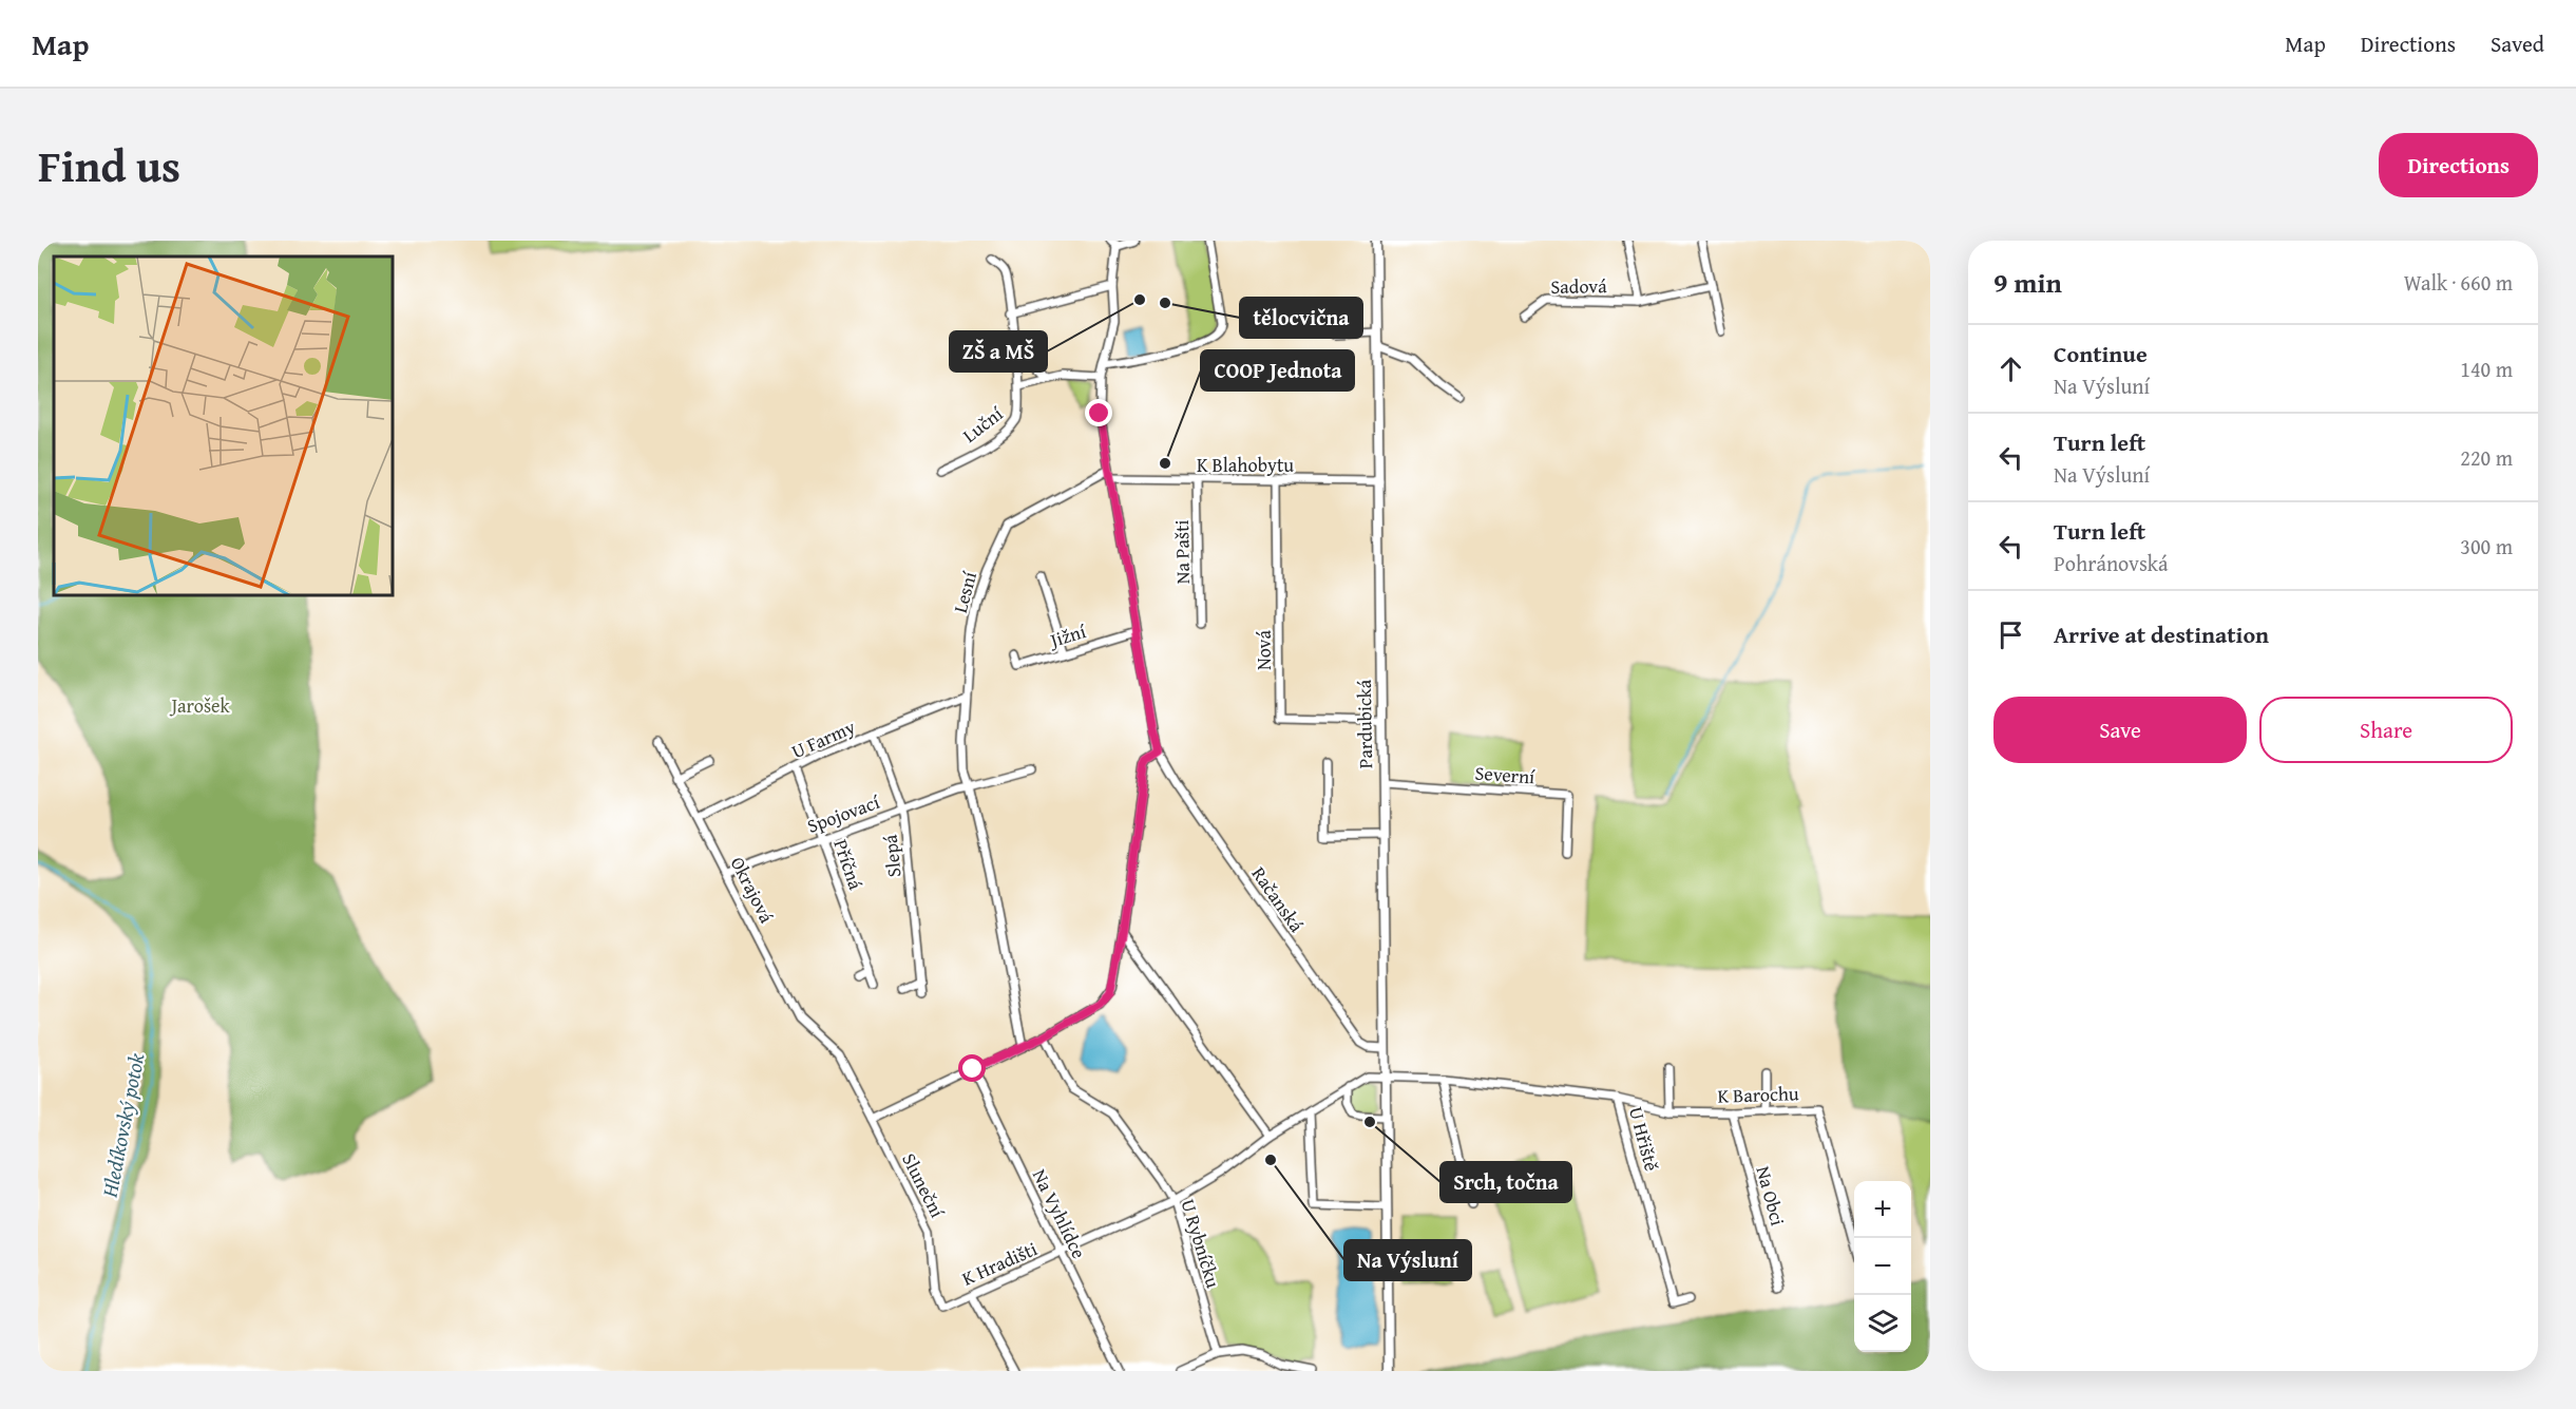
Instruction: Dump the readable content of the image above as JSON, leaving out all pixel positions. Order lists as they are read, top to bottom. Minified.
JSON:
{"streets":{"street":["Sadová","Luční","K Blahobytu","Na Pašti","Lesní","Jižní","Nová","Pardubická","U Farmy","Severní","Spojovací","Slepá","Příčná","Okrajová","Račanská","K Barochu","U Hřiště","Sluneční","Na Obci","Na Vyhlídce","U Rybníčku","K Hradišti"]},"crossings":[["K Blahobytu","Na Pašti"],["K Blahobytu","Lesní"],["K Blahobytu","Nová"],["K Blahobytu","Pardubická"],["K Blahobytu","Račanská"],["Lesní","U Farmy"],["Lesní","Spojovací"],["Lesní","Račanská"],["Jižní","Račanská"],["Nová","Pardubická"],["Pardubická","Severní"],["Pardubická","Račanská"],["Pardubická","U Hřiště"],["U Farmy","Slepá"],["U Farmy","Příčná"],["U Farmy","Okrajová"],["Spojovací","Slepá"],["Spojovací","Příčná"],["Spojovací","Okrajová"],["Okrajová","Sluneční"],["K Barochu","U Hřiště"],["K Barochu","Na Obci"],["U Hřiště","K Hradišti"],["Sluneční","K Hradišti"],["Na Vyhlídce","K Hradišti"],["U Rybníčku","K Hradišti"]],"water":["Hledíkovský potok"],"parks":["Jarošek"],"places":["ZŠ a MŠ","tělocvična","COOP Jednota","Srch, točna","Na Výsluní"],"page":{"header":"Map","nav":["Map","Directions","Saved"],"title":"Find us","buttons":["Directions",["Save","Share"]],"heading":["9 min","Walk · 660 m"],"list":[["Continue","Na Výsluní","140 m"],["Turn left","Na Výsluní","220 m"],["Turn left","Pohránovská","300 m"],"Arrive at destination"],"map_buttons":["+","−"]}}
